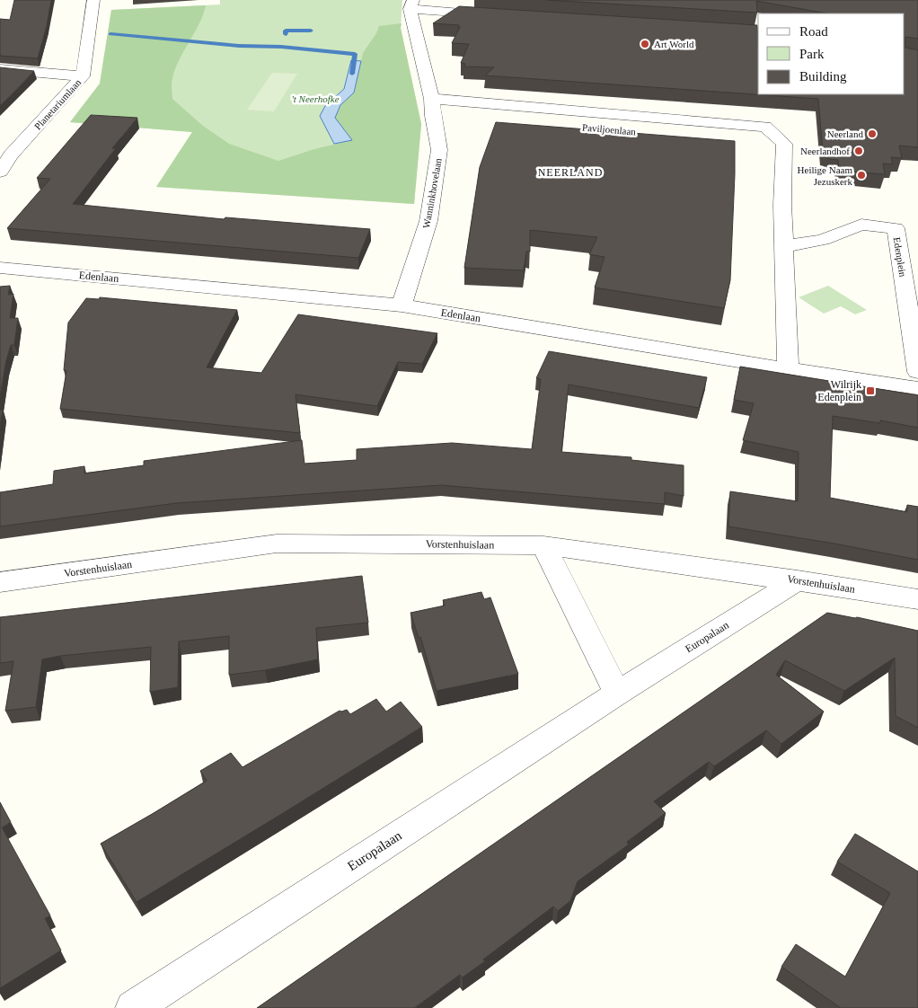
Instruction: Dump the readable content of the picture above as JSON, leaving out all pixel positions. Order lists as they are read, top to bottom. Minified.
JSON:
{"streets":{"street":["Planetariumlaan","Paviljoenlaan","Wanninkhovelaan","Edenplein","Edenlaan","Vorstenhuislaan","Europalaan"]},"crossings":[["Paviljoenlaan","Wanninkhovelaan"],["Paviljoenlaan","Edenplein"],["Wanninkhovelaan","Edenlaan"],["Vorstenhuislaan","Europalaan"]],"districts":["NEERLAND"],"parks":["'t Neerhofke"],"places":{"other":["Art World","Neerland","Neerlandhof","Heilige Naam Jezuskerk"],"transit":["Wilrijk Edenplein"]},"legend":["Road","Park","Building"]}
